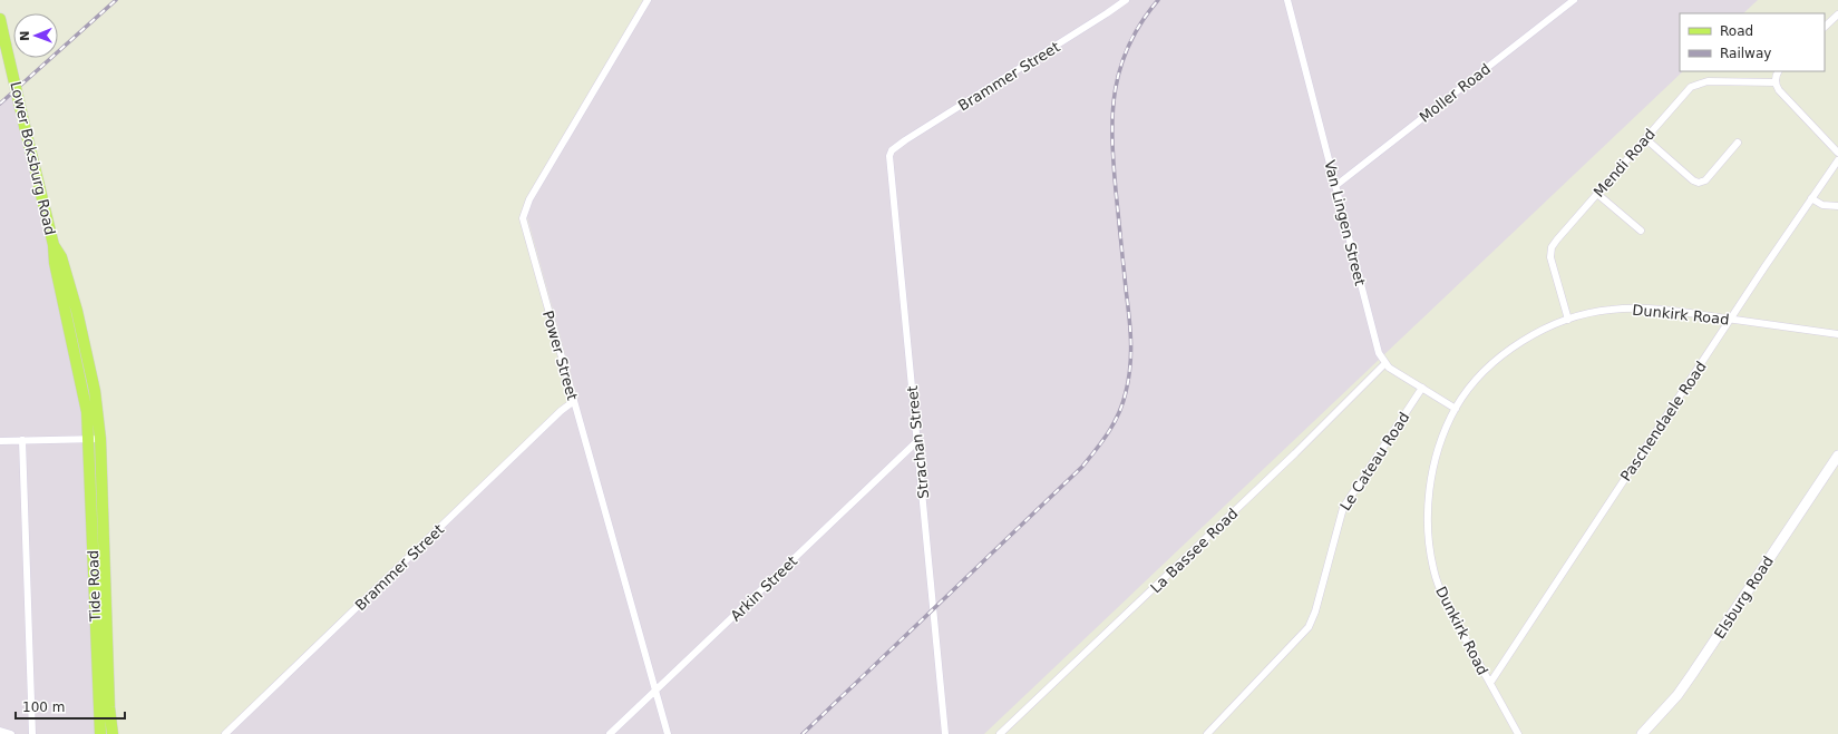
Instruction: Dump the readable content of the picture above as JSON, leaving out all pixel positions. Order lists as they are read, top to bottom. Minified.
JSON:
{"streets":{"main road":["Lower Boksburg Road","Tide Road","Elsburg Road"],"street":["Brammer Street","Moller Road","Mendi Road","Van Lingen Street","Dunkirk Road","Power Street","Paschendaele Road","Strachan Street","Le Cateau Road","La Bassee Road","Arkin Street"]},"crossings":[["Brammer Street","Power Street"],["Brammer Street","Strachan Street"],["Moller Road","Van Lingen Street"],["Lower Boksburg Road","Tide Road"],["Mendi Road","Dunkirk Road"],["Van Lingen Street","La Bassee Road"],["Dunkirk Road","Paschendaele Road"],["Power Street","Arkin Street"],["Strachan Street","Arkin Street"]],"legend":["Road","Railway"],"scale_bar":"100 m","north":"left"}
